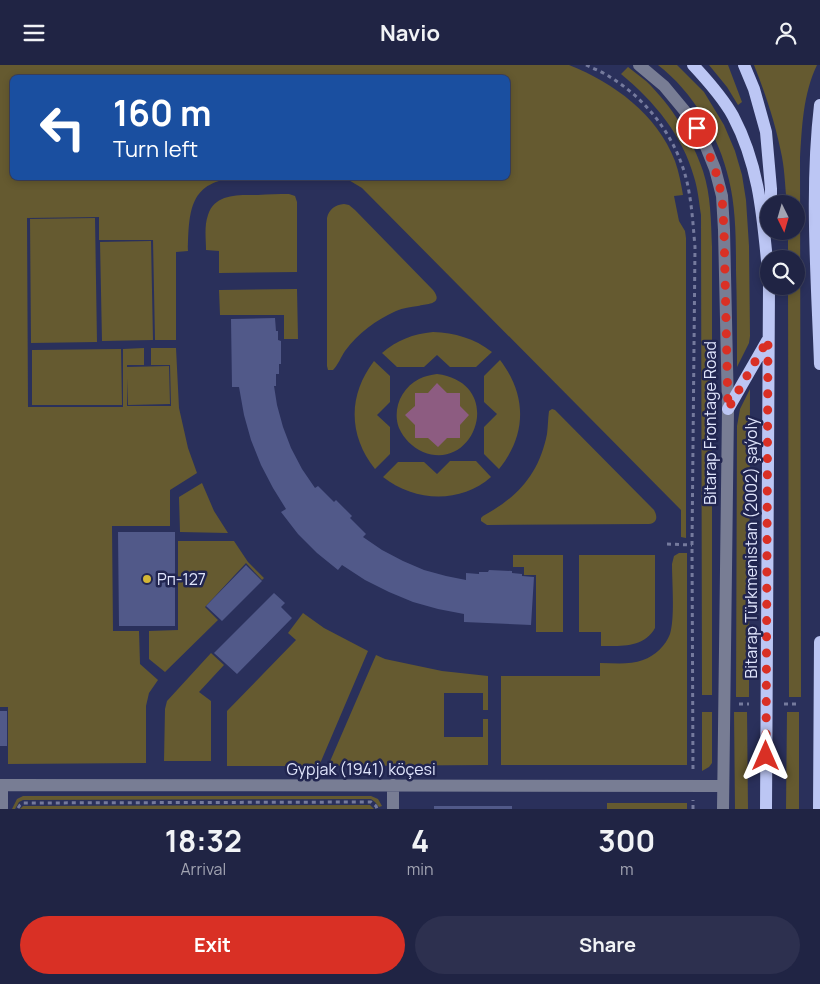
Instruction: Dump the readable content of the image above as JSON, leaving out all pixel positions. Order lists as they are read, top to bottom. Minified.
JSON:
{"streets":{"main road":["Bitarap Türkmenistan (2002) şaýoly"],"street":["Bitarap Frontage Road","Gypjak (1941) köçesi"]},"crossings":[["Bitarap Frontage Road","Gypjak (1941) köçesi"]],"places":["Рп-127"],"north":"bottom","page":{"header":"Navio","turn":["160 m","Turn left"],"eta":["18:32","Arrival","4","min","300","m"],"buttons":["Exit","Share"]}}
